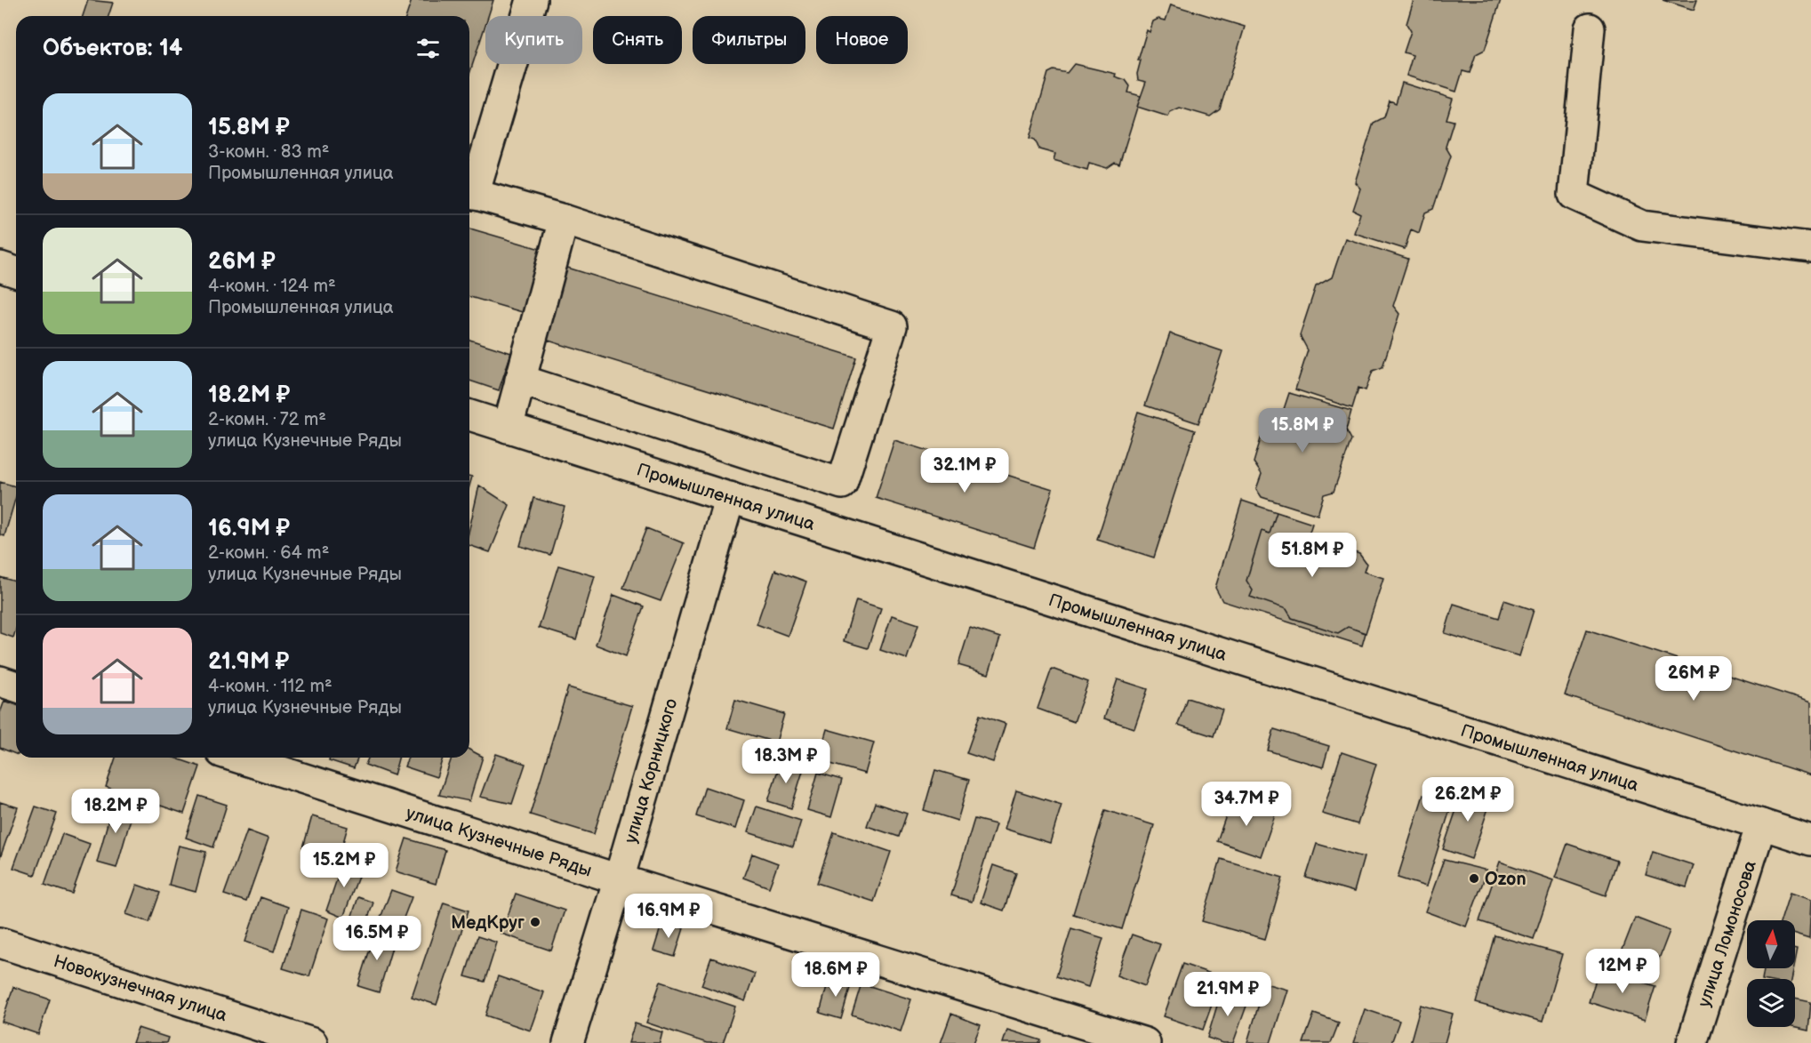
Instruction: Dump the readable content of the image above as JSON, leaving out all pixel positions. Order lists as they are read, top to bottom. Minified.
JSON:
{"streets":{"main road":["Промышленная улица","улица Корницкого","улица Кузнечные Ряды","улица Ломоносова","Новокузнечная улица"]},"crossings":[["Промышленная улица","улица Корницкого"],["Промышленная улица","улица Ломоносова"],["улица Корницкого","улица Кузнечные Ряды"]],"places":["Ozon","МедКруг"],"north":"top","page":{"chip":["Купить","Снять","Фильтры","Новое"],"heading":"Объектов: 14","list":[{"name":"15.8M ₽","note":"3-комн. · 83 m² · Промышленная улица"},{"name":"26M ₽","note":"4-комн. · 124 m² · Промышленная улица"},{"name":"18.2M ₽","note":"2-комн. · 72 m² · улица Кузнечные Ряды"},{"name":"16.9M ₽","note":"2-комн. · 64 m² · улица Кузнечные Ряды"},{"name":"21.9M ₽","note":"4-комн. · 112 m² · улица Кузнечные Ряды"}],"price":["15.8M ₽","32.1M ₽","51.8M ₽","26M ₽","18.3M ₽","26.2M ₽","34.7M ₽","18.2M ₽","15.2M ₽","16.9M ₽","16.5M ₽","12M ₽","18.6M ₽","21.9M ₽"]}}
